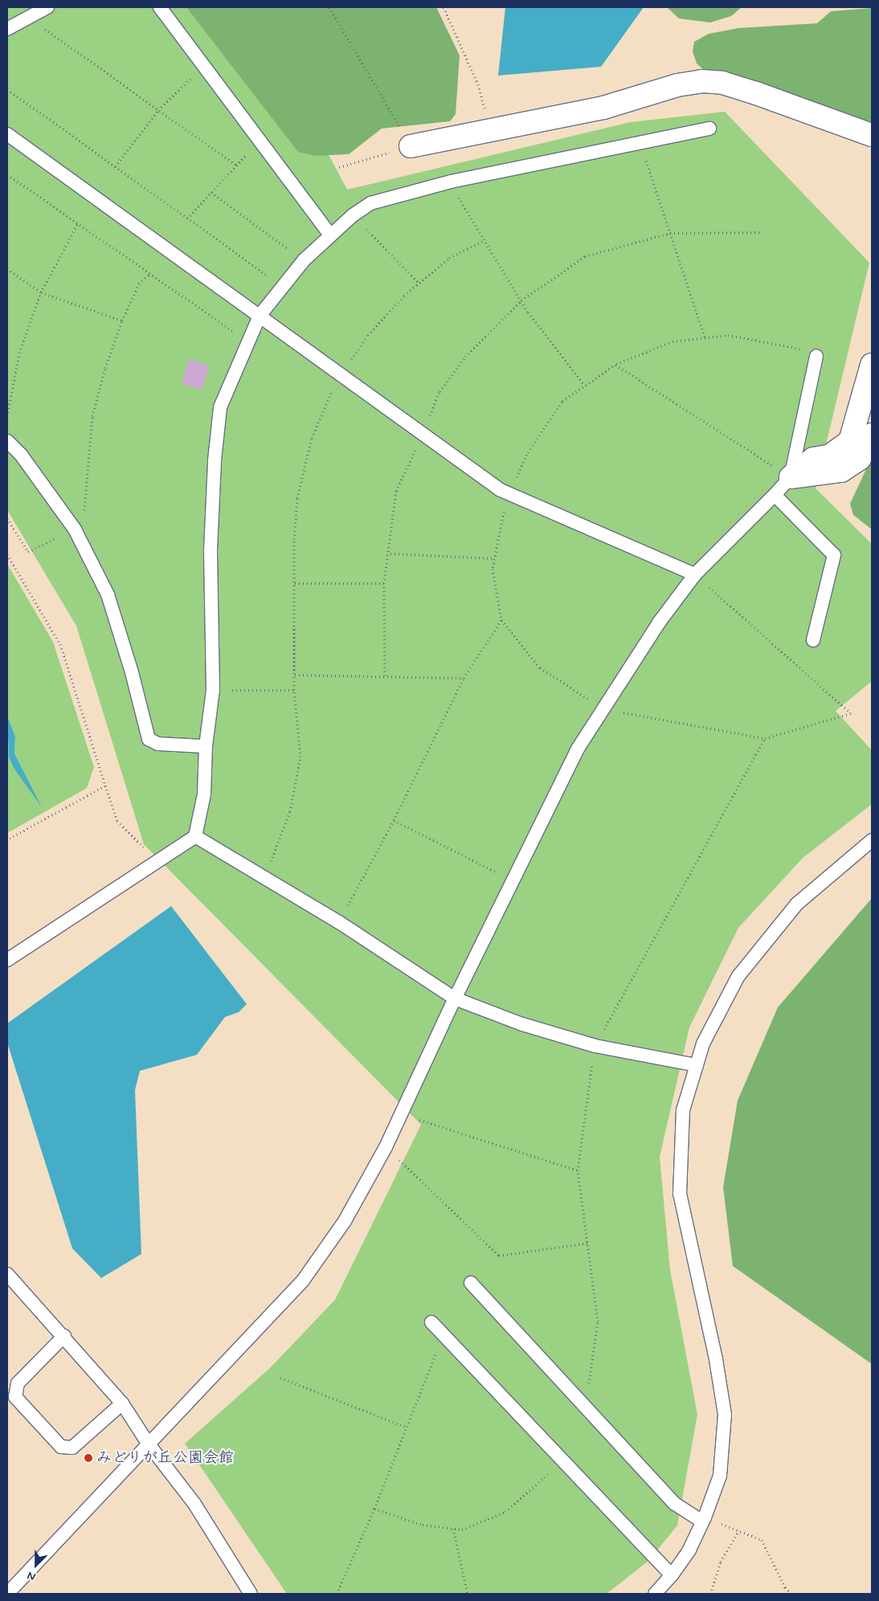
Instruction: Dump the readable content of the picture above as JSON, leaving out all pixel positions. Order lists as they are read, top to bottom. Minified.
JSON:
{"places":["みどりが丘公園会館"],"north":"bottom left"}
